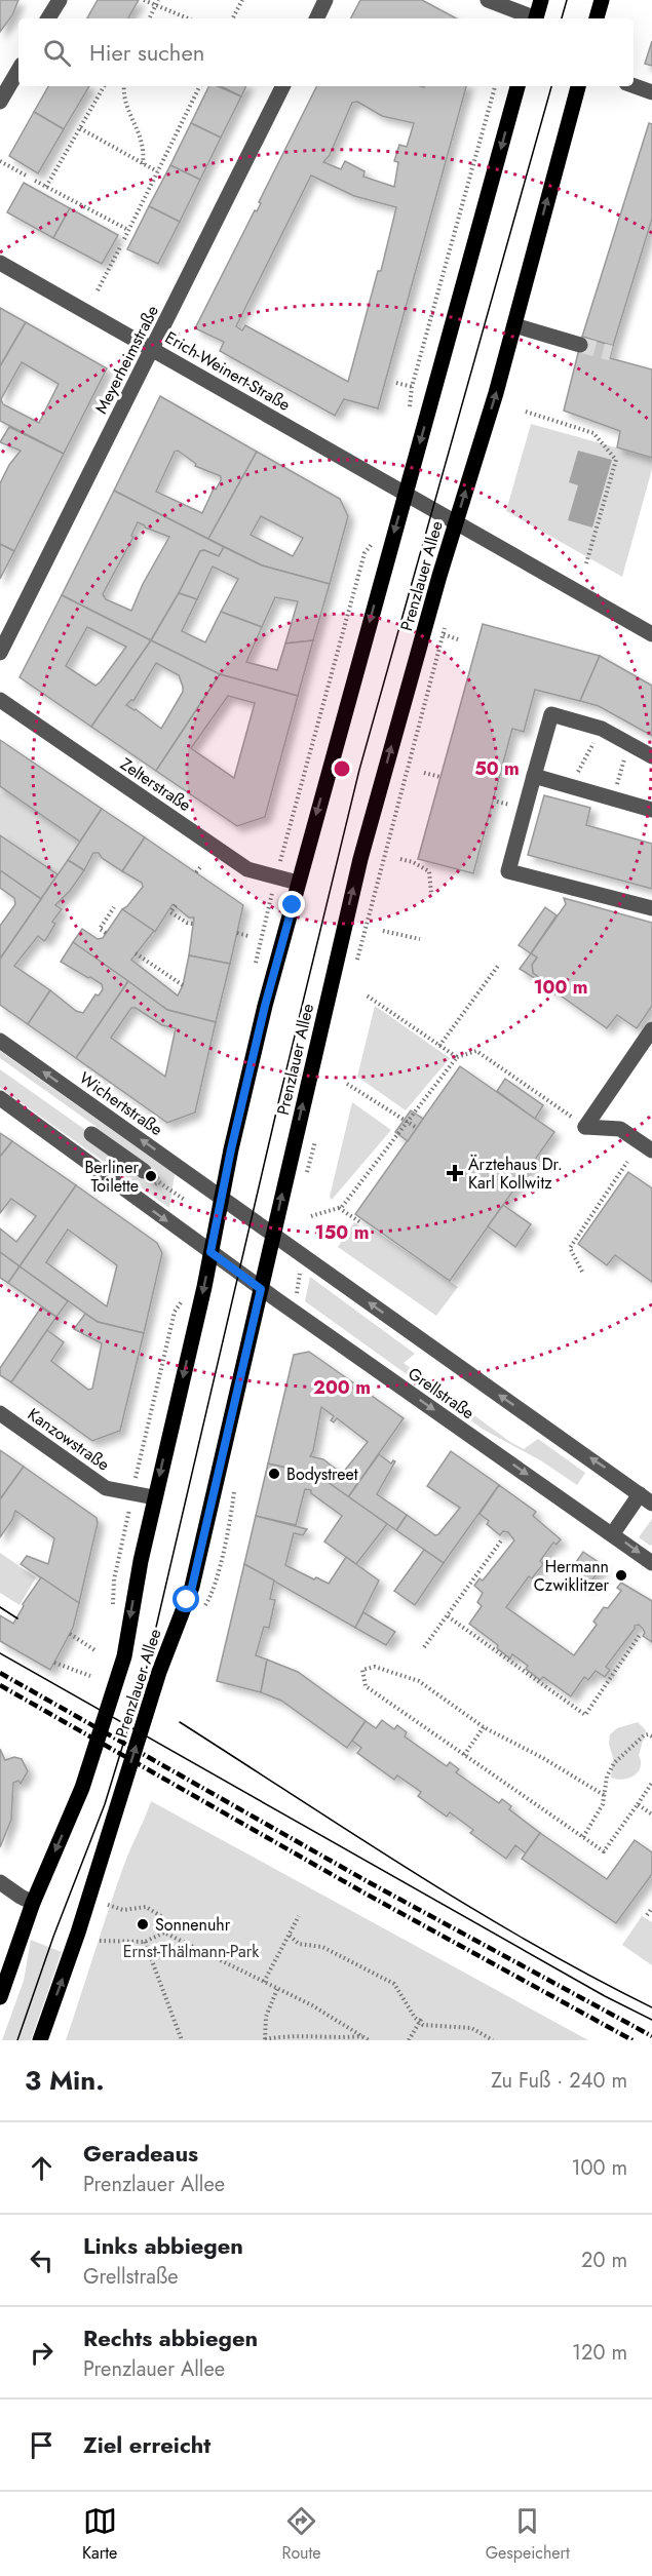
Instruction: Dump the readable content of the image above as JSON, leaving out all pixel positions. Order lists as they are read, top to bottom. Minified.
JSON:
{"streets":{"main road":["Prenzlauer Allee"],"street":["Meyerheimstraße","Erich-Weinert-Straße","Zelterstraße","Wichertstraße","Grellstraße","Kanzowstraße"]},"crossings":[["Meyerheimstraße","Erich-Weinert-Straße"],["Erich-Weinert-Straße","Prenzlauer Allee"],["Prenzlauer Allee","Zelterstraße"],["Prenzlauer Allee","Wichertstraße"],["Prenzlauer Allee","Grellstraße"],["Prenzlauer Allee","Kanzowstraße"],["Wichertstraße","Grellstraße"]],"parks":["Ernst-Thälmann-Park"],"places":{"health":["Ärztehaus Dr. Karl Kollwitz"],"other":["Berliner Toilette","Bodystreet","Hermann Czwiklitzer","Sonnenuhr"]},"page":{"search":"Hier suchen","heading":["3 Min.","Zu Fuß · 240 m"],"list":[["Geradeaus","Prenzlauer Allee","100 m"],["Links abbiegen","Grellstraße","20 m"],["Rechts abbiegen","Prenzlauer Allee","120 m"],"Ziel erreicht"],"nav":["Karte","Route","Gespeichert"]},"rings":["50 m","100 m","150 m","200 m"]}
